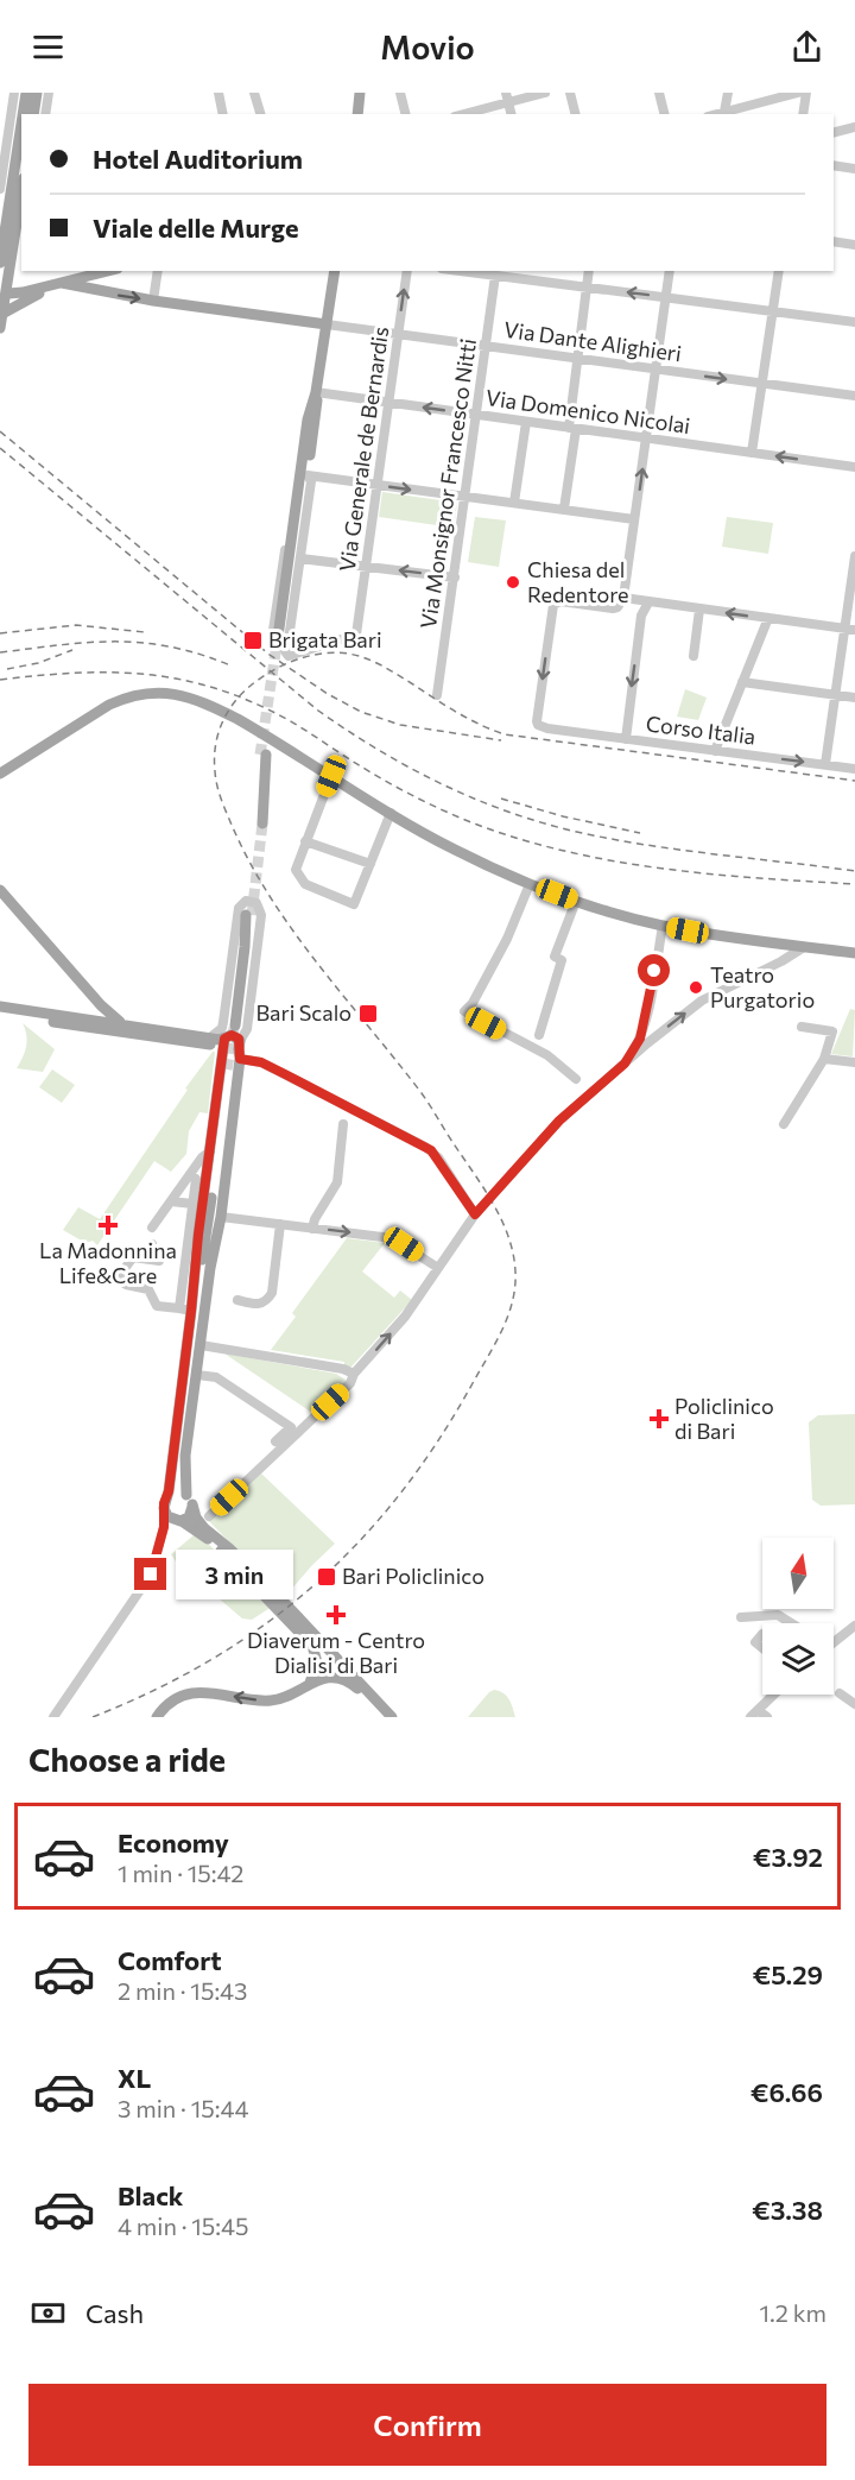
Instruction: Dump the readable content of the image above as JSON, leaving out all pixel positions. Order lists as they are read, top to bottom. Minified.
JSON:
{"streets":{"street":["Via Dante Alighieri","Via Domenico Nicolai","Via Generale de Bernardis","Via Monsignor Francesco Nitti","Corso Italia"]},"crossings":[["Via Dante Alighieri","Via Generale de Bernardis"],["Via Dante Alighieri","Via Monsignor Francesco Nitti"],["Via Domenico Nicolai","Via Generale de Bernardis"],["Via Domenico Nicolai","Via Monsignor Francesco Nitti"]],"one_way":["Via Domenico Nicolai"],"places":{"other":["Chiesa del Redentore","Teatro Purgatorio"],"transit":["Brigata Bari","Bari Scalo","Bari Policlinico"],"health":["La Madonnina Life&Care","Policlinico di Bari","Diaverum - Centro Dialisi di Bari"]},"north":"top","page":{"header":"Movio","banner":["Hotel Auditorium","Viale delle Murge"],"bubble":"3 min","heading":"Choose a ride","list":[{"name":"Economy","note":"1 min · 15:42","value":"€3.92"},{"name":"Comfort","note":"2 min · 15:43","value":"€5.29"},{"name":"XL","note":"3 min · 15:44","value":"€6.66"},{"name":"Black","note":"4 min · 15:45","value":"€3.38"}],"pay":["Cash","1.2 km"],"buttons":"Confirm"}}
